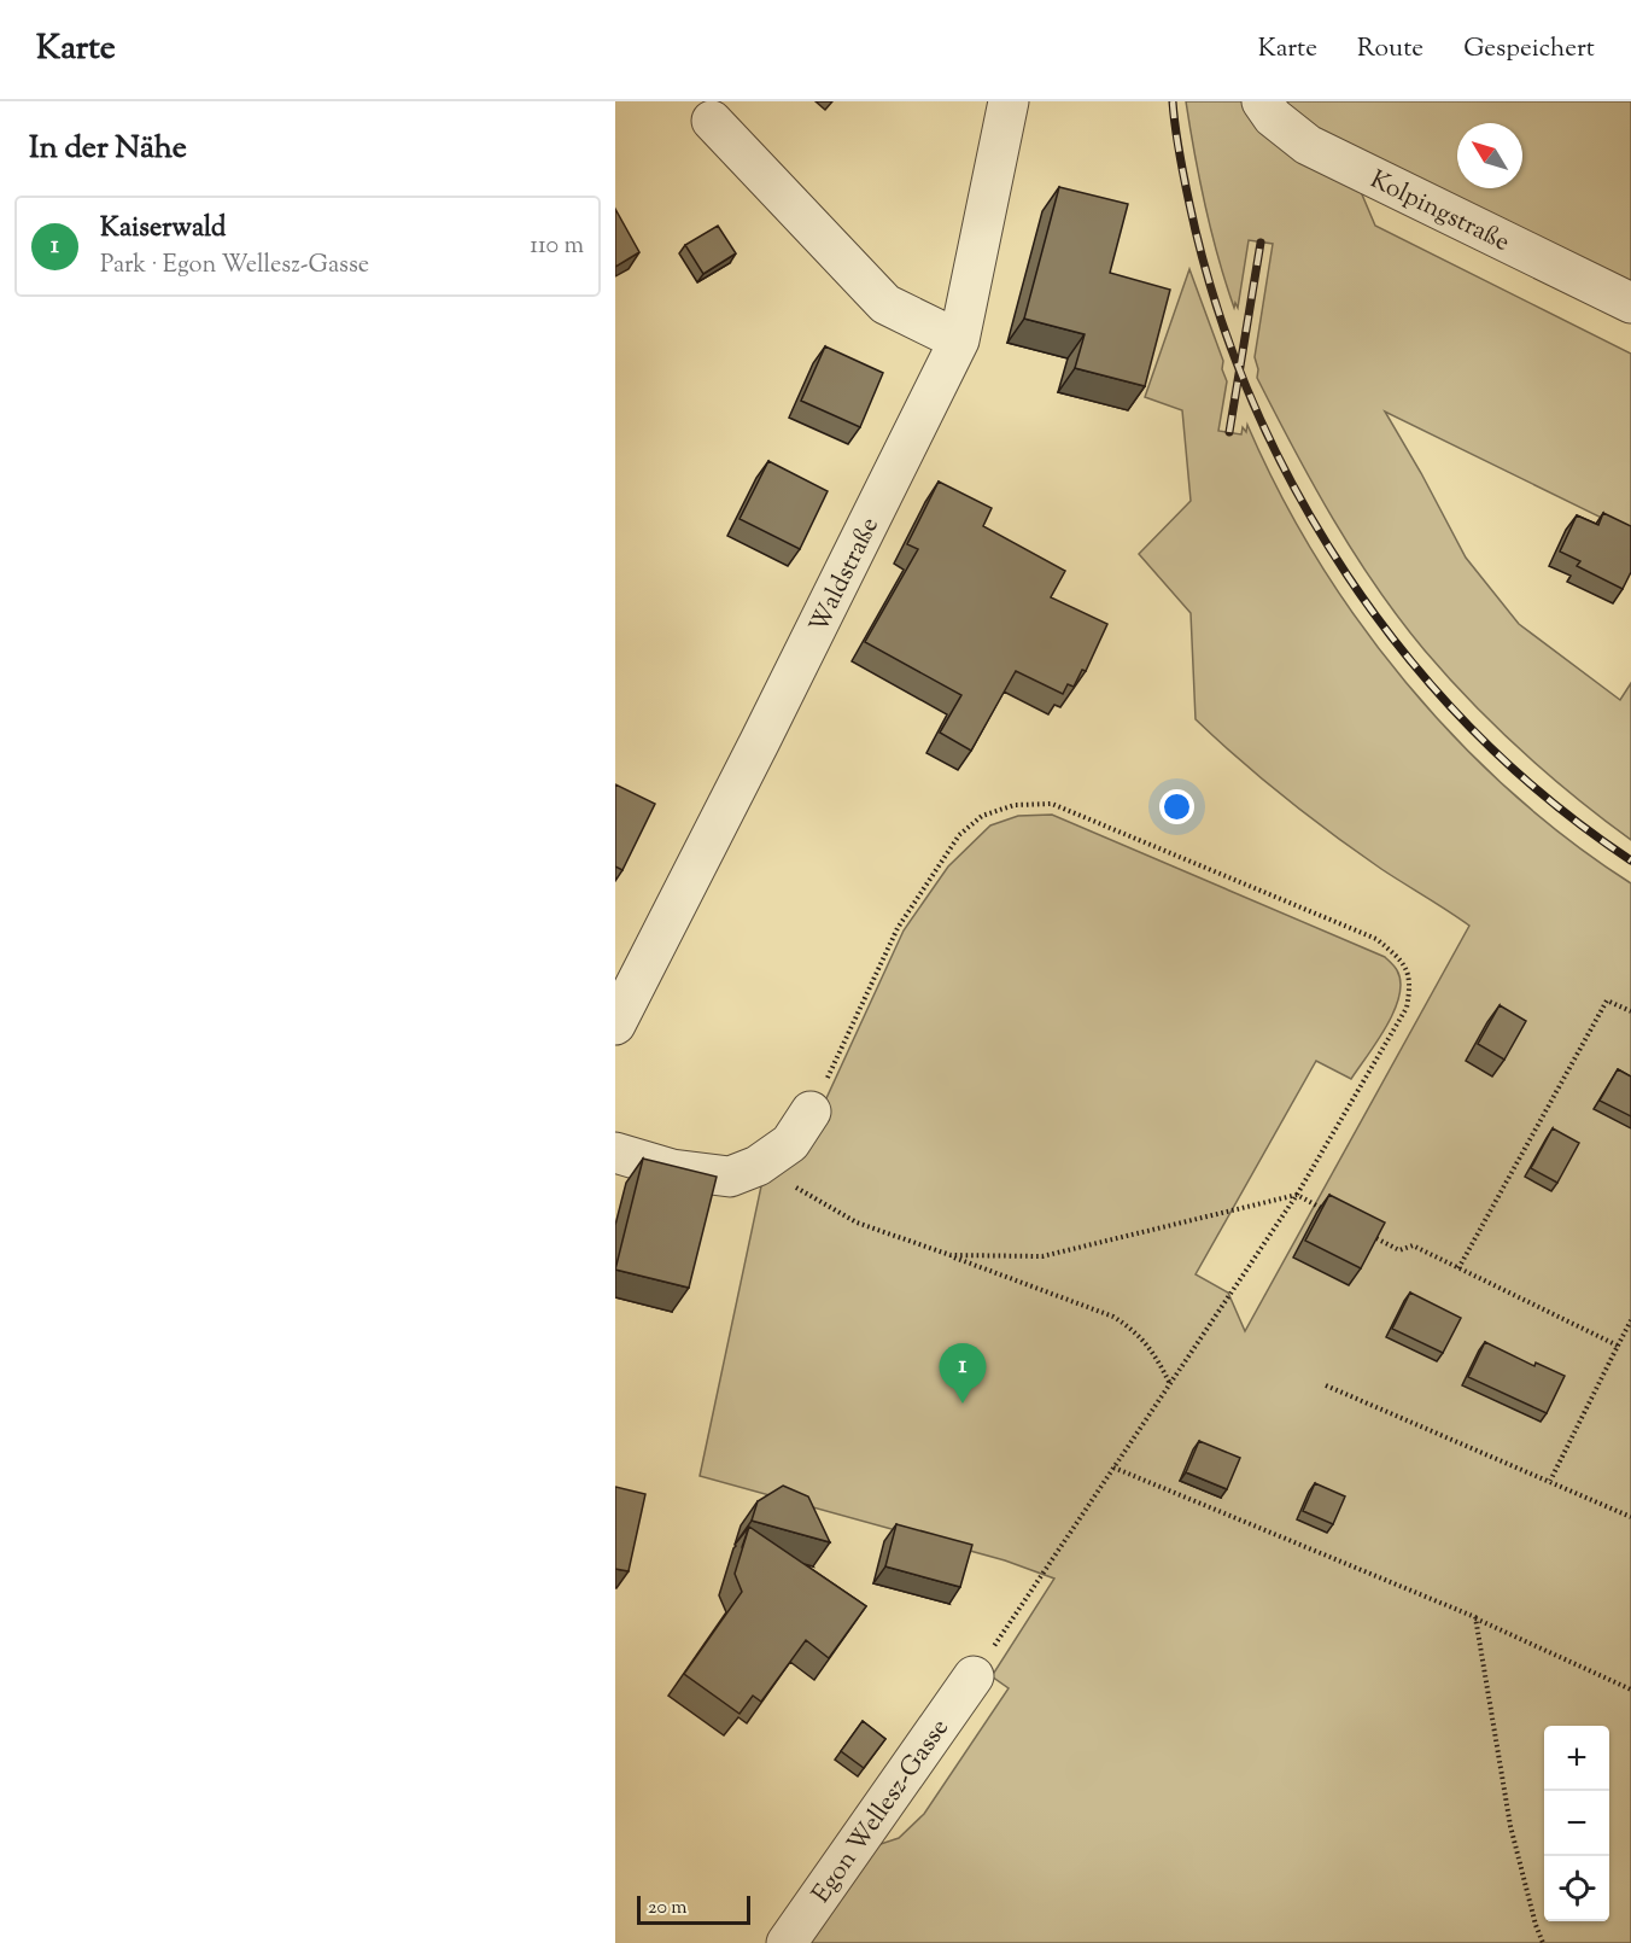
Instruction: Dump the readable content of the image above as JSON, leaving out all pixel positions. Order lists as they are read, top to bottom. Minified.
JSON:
{"streets":{"street":["Kolpingstraße","Waldstraße","Egon Wellesz-Gasse"]},"scale_bar":"20 m","north":"top left","page":{"header":"Karte","nav":["Karte","Route","Gespeichert"],"heading":"In der Nähe","list":[{"mark":"1","name":"Kaiserwald","note":"Park · Egon Wellesz-Gasse","value":"110 m"}],"pins":"1","map_buttons":["+","−"],"scale":"20 m"}}
